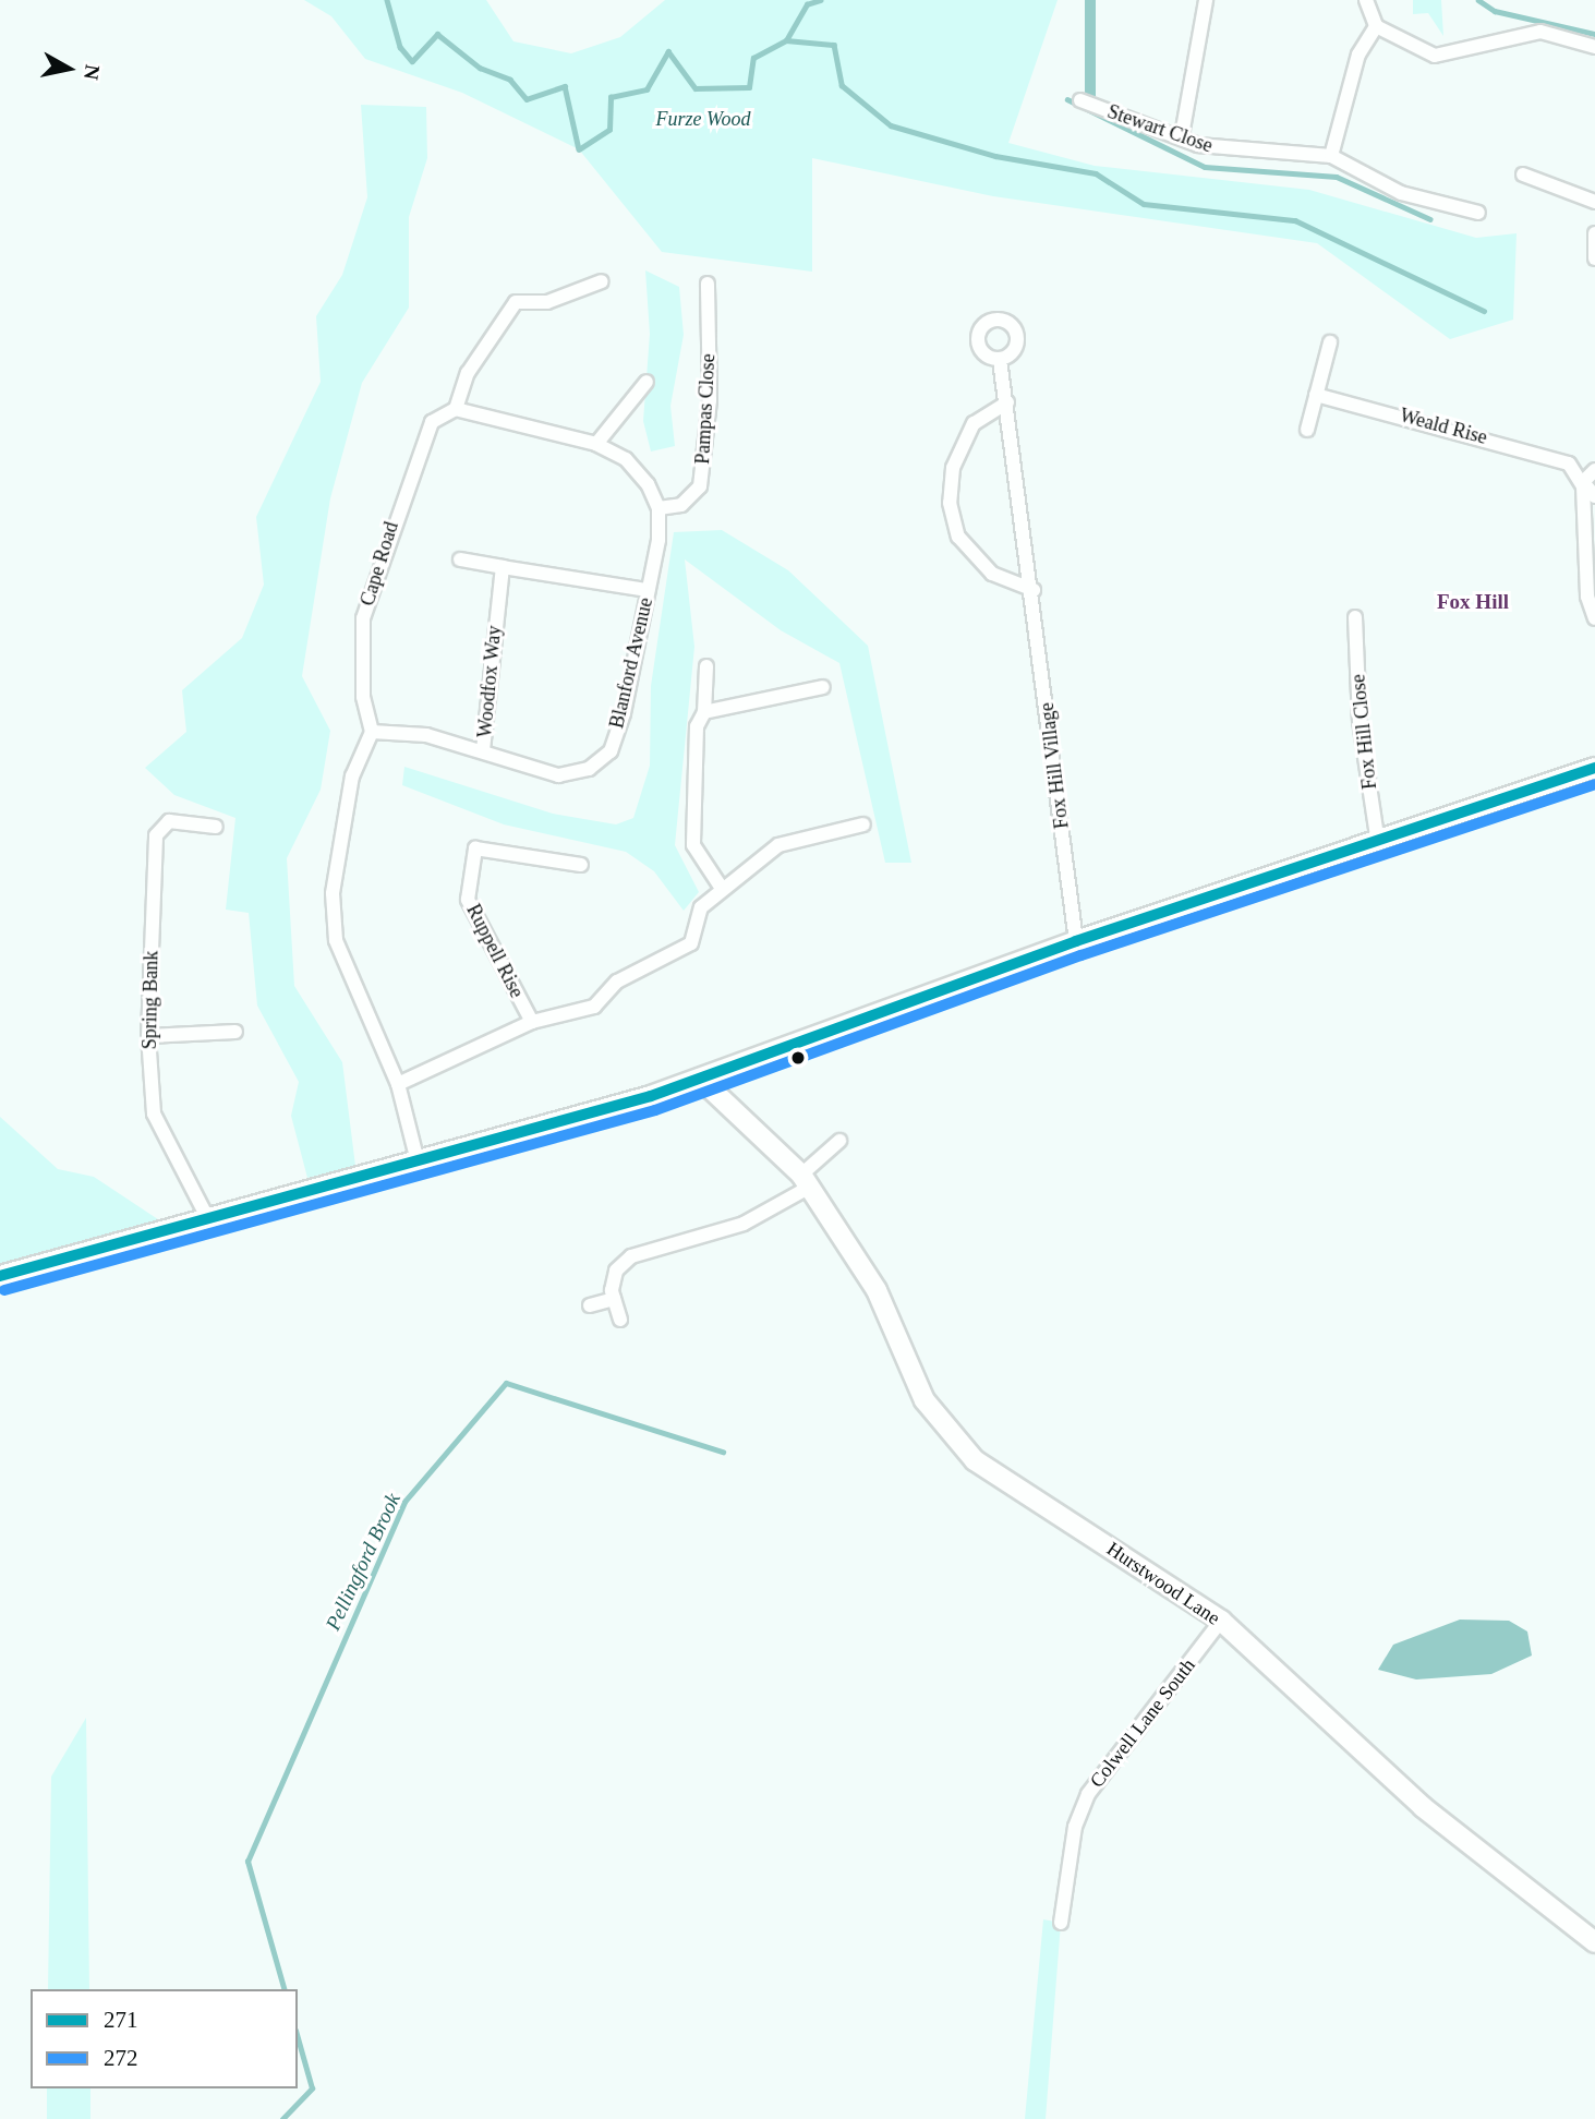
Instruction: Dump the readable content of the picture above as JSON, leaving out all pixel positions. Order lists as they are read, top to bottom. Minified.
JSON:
{"streets":{"main road":["Hurstwood Lane"],"street":["Stewart Close","Pampas Close","Weald Rise","Cape Road","Blanford Avenue","Woodfox Way","Fox Hill Close","Fox Hill Village","Ruppell Rise","Spring Bank","Colwell Lane South"]},"crossings":[["Pampas Close","Blanford Avenue"],["Cape Road","Blanford Avenue"],["Blanford Avenue","Woodfox Way"],["Hurstwood Lane","Colwell Lane South"]],"districts":["Fox Hill"],"water":["Pellingford Brook"],"parks":["Furze Wood"],"lines":["transit line 271","transit line 272"],"legend":["271","272"],"north":"right"}
